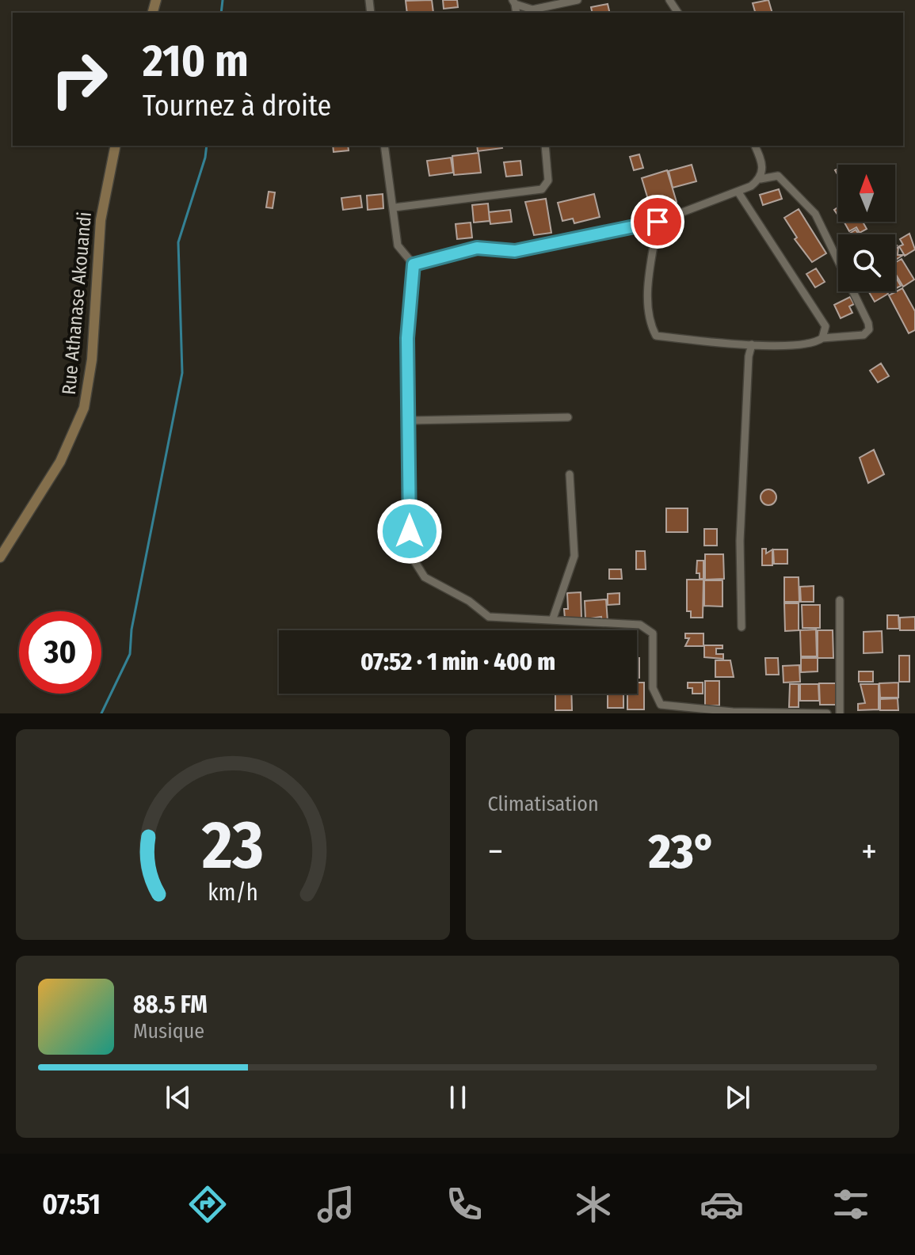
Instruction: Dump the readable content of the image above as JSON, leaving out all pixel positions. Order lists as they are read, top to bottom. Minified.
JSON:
{"streets":{"street":["Rue Athanase Akouandi"]},"north":"top","page":{"turn":["210 m","Tournez à droite"],"limit":"30","trip":"07:52 · 1 min · 400 m","tile":"Climatisation","heat":["−","23°","+"],"song":["88.5 FM","Musique"],"tabs":"07:51","gauge":["23","km/h"]}}
